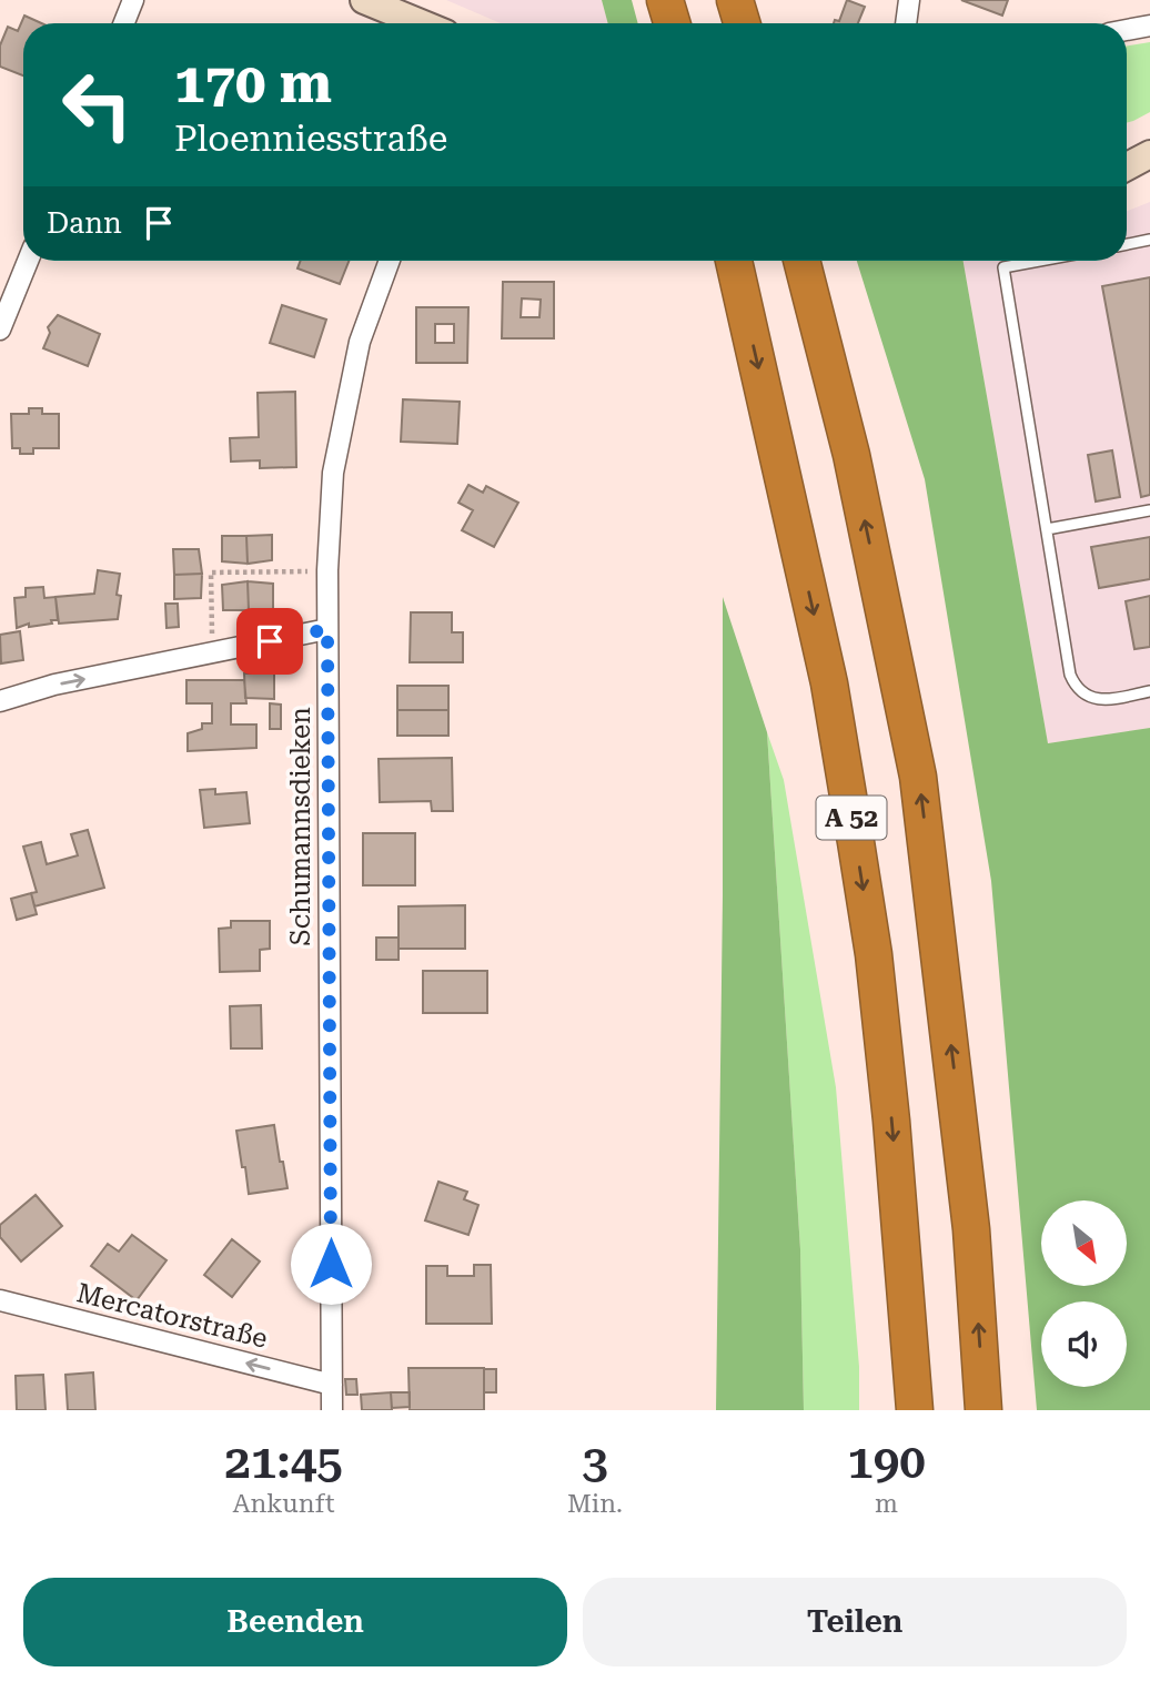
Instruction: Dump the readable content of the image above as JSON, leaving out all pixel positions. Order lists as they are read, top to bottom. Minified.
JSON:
{"streets":{"highway":["A 52"],"street":["Schumannsdieken","Mercatorstraße"]},"crossings":[["Schumannsdieken","Mercatorstraße"]],"one_way":["Mercatorstraße"],"north":"bottom right","page":{"turn":["170 m","Ploenniesstraße"],"then":"Dann","eta":["21:45","Ankunft","3","Min.","190","m"],"buttons":["Beenden","Teilen"]}}
